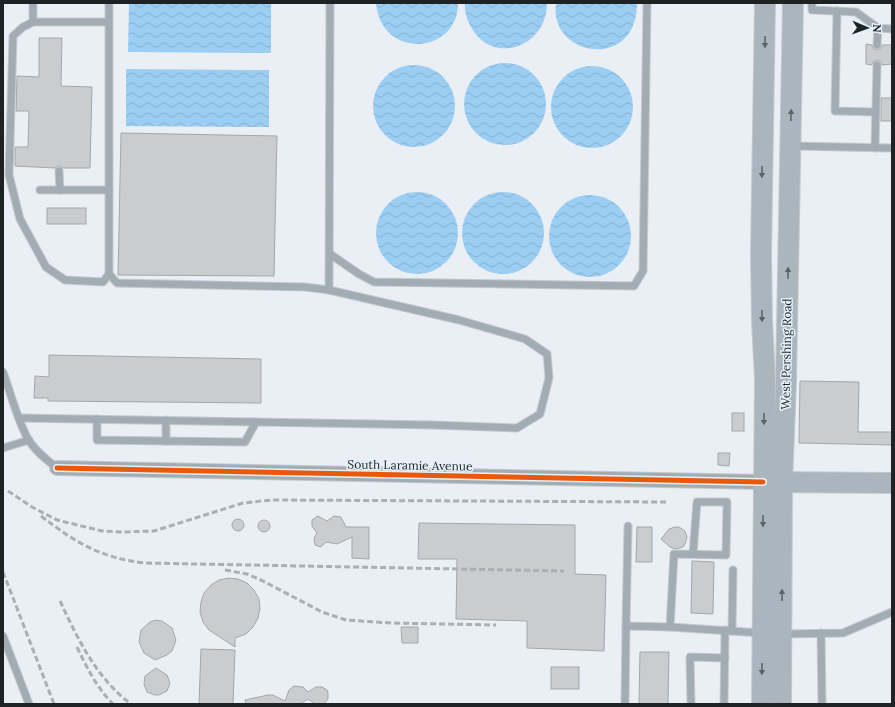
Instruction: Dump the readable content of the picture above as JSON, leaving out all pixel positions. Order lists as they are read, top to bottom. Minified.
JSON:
{"streets":{"main road":["West Pershing Road","South Laramie Avenue"]},"crossings":[["West Pershing Road","South Laramie Avenue"]],"north":"right"}
